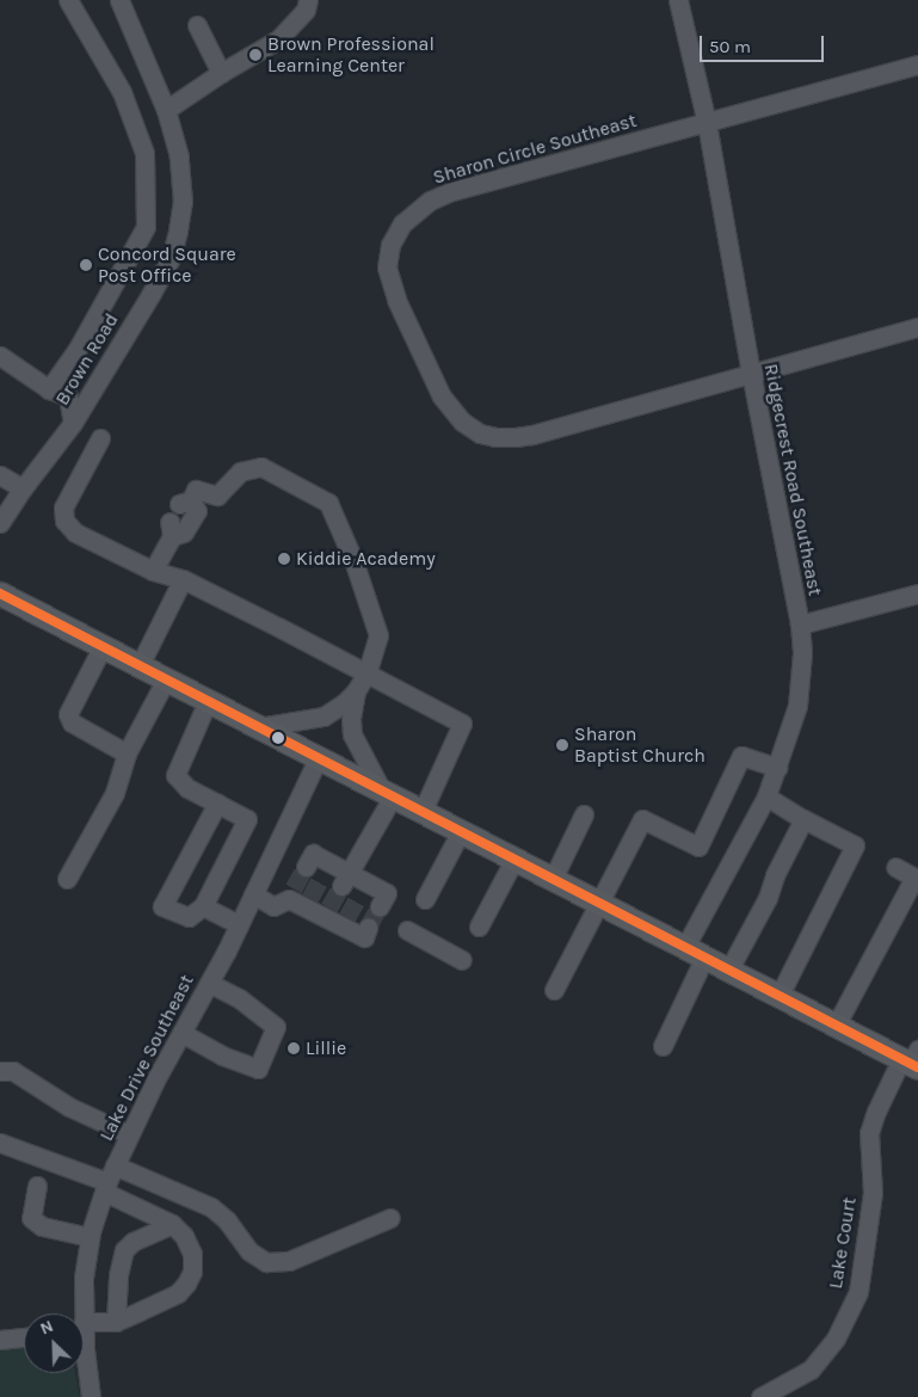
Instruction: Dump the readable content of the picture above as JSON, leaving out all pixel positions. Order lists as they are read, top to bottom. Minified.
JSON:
{"streets":{"street":["Sharon Circle Southeast","Brown Road","Ridgecrest Road Southeast","Lake Drive Southeast","Lake Court"]},"crossings":[["Sharon Circle Southeast","Ridgecrest Road Southeast"]],"places":["Brown Professional Learning Center","Concord Square Post Office","Kiddie Academy","Sharon Baptist Church","Lillie"],"scale_bar":"50 m","north":"top left"}
